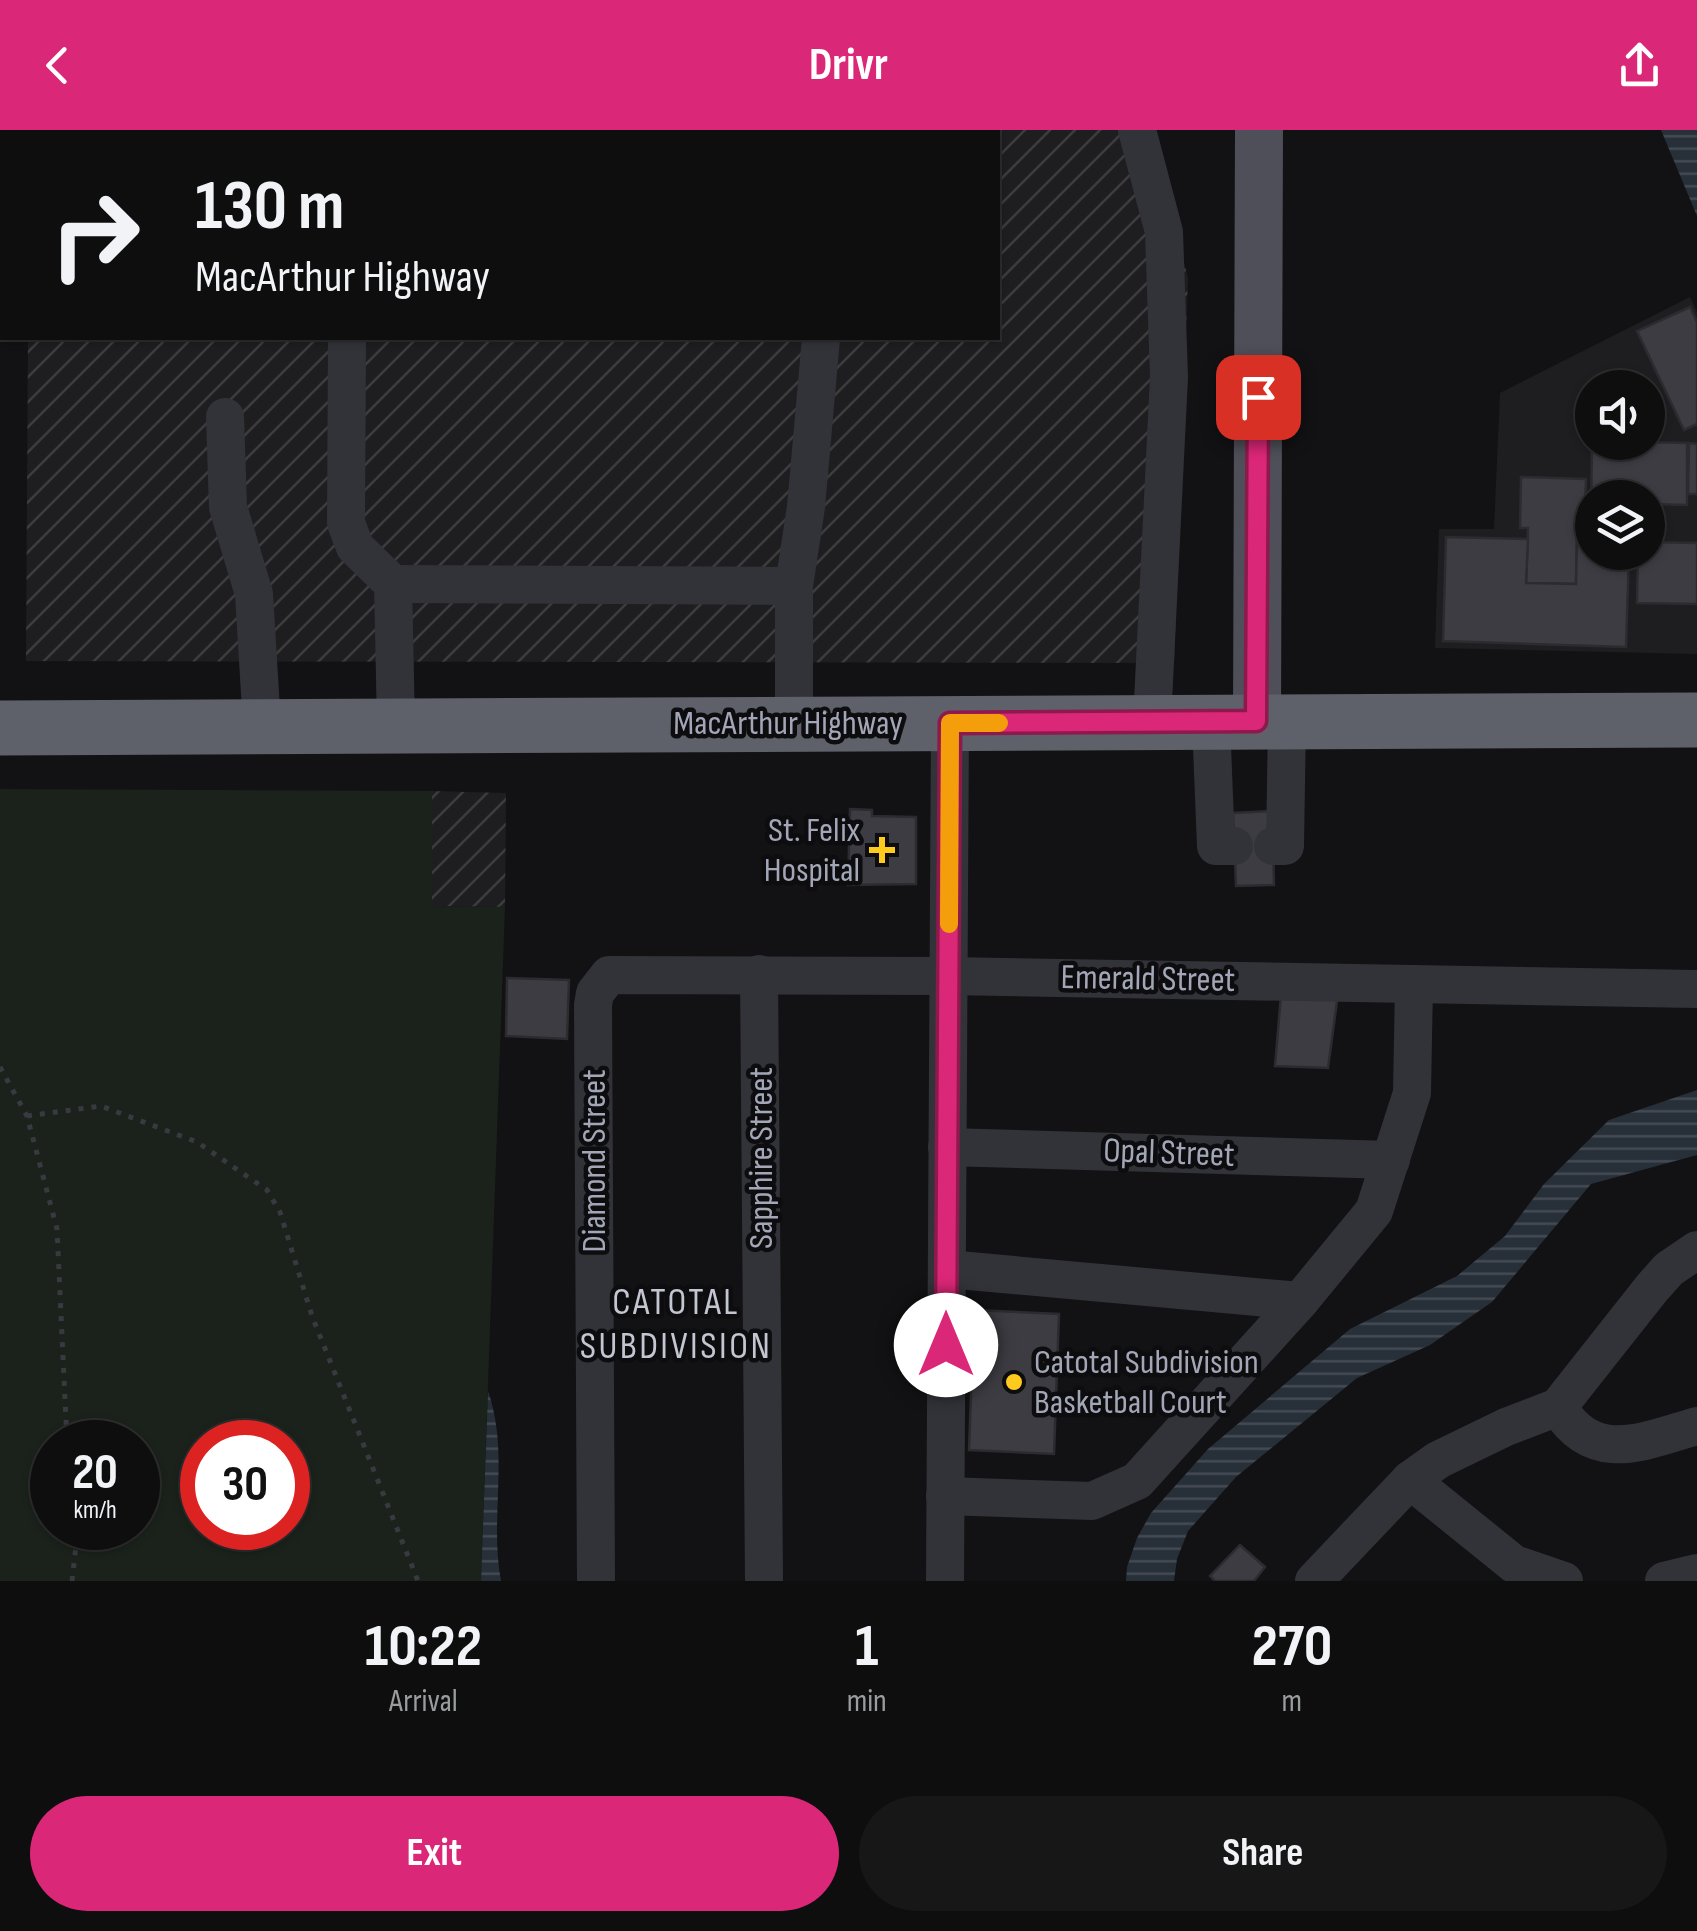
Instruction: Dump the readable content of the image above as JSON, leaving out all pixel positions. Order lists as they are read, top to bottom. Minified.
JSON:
{"streets":{"highway":["MacArthur Highway"],"street":["Emerald Street","Opal Street","Sapphire Street","Diamond Street"]},"crossings":[["Emerald Street","Sapphire Street"],["Emerald Street","Diamond Street"]],"districts":["CATOTAL SUBDIVISION"],"places":{"health":["St. Felix Hospital"],"other":["Catotal Subdivision Basketball Court"]},"page":{"header":"Drivr","turn":["130 m","MacArthur Highway"],"speed":"20 km/h","limit":"30","eta":["10:22","Arrival","1","min","270","m"],"buttons":["Exit","Share"]}}
